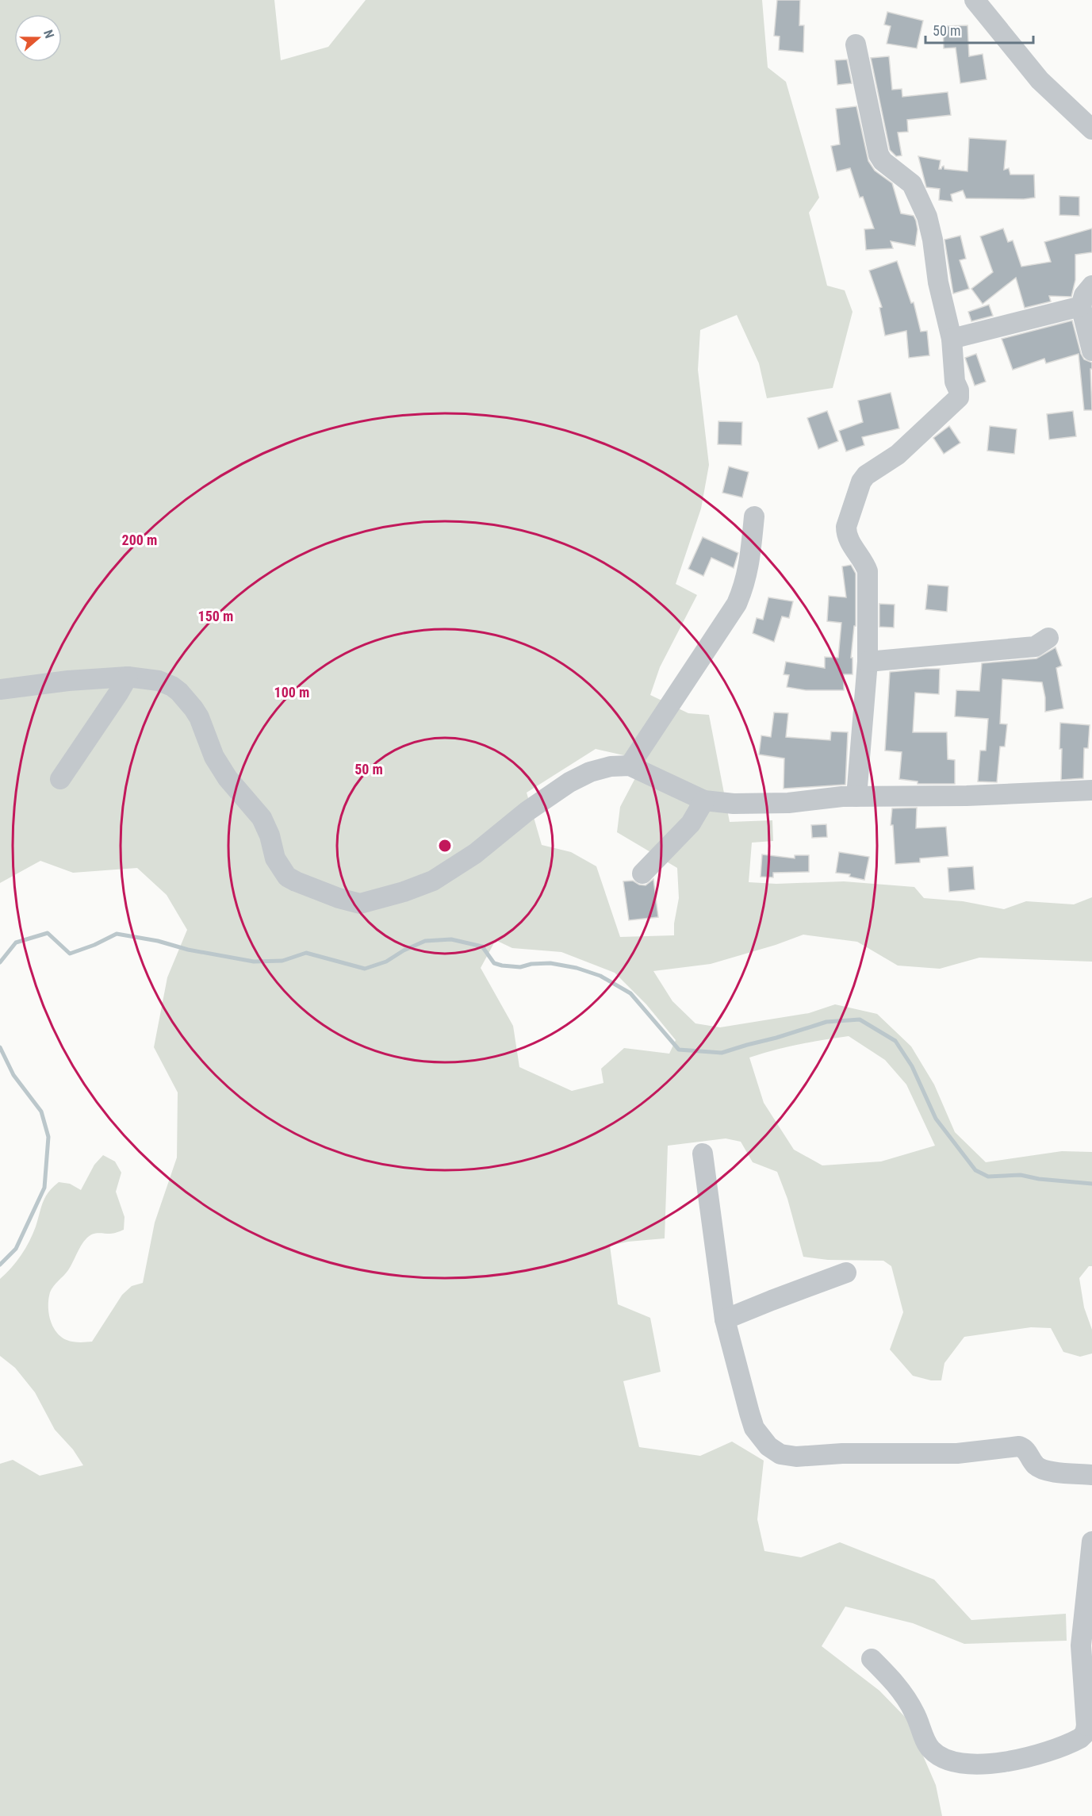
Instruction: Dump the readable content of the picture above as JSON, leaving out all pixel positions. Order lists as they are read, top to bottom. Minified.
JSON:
{"scale_bar":"50 m","north":"right","rings":["200 m","150 m","100 m","50 m"]}
